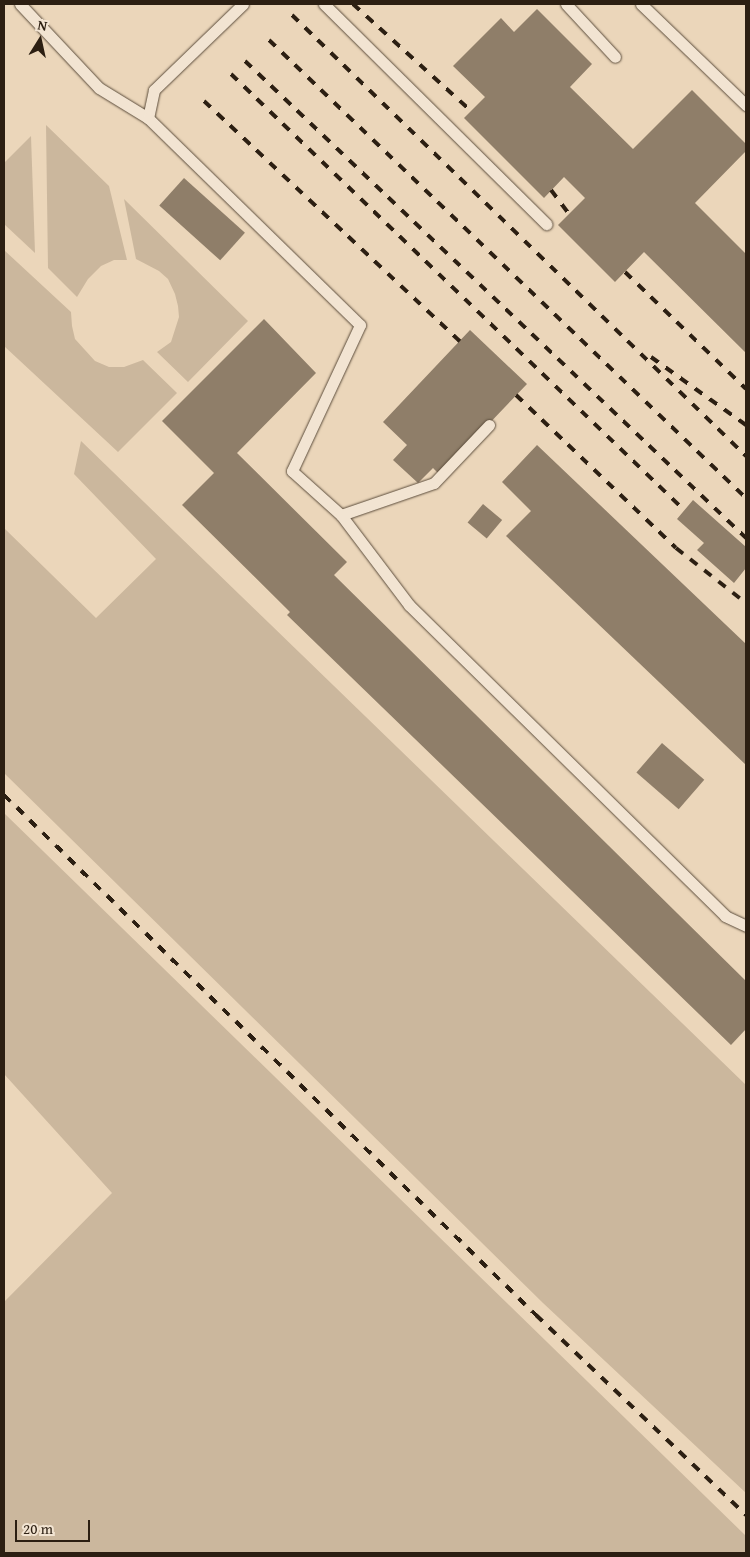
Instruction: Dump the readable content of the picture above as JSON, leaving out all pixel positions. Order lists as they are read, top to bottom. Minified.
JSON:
{"scale_bar":"20 m","north":"top"}
